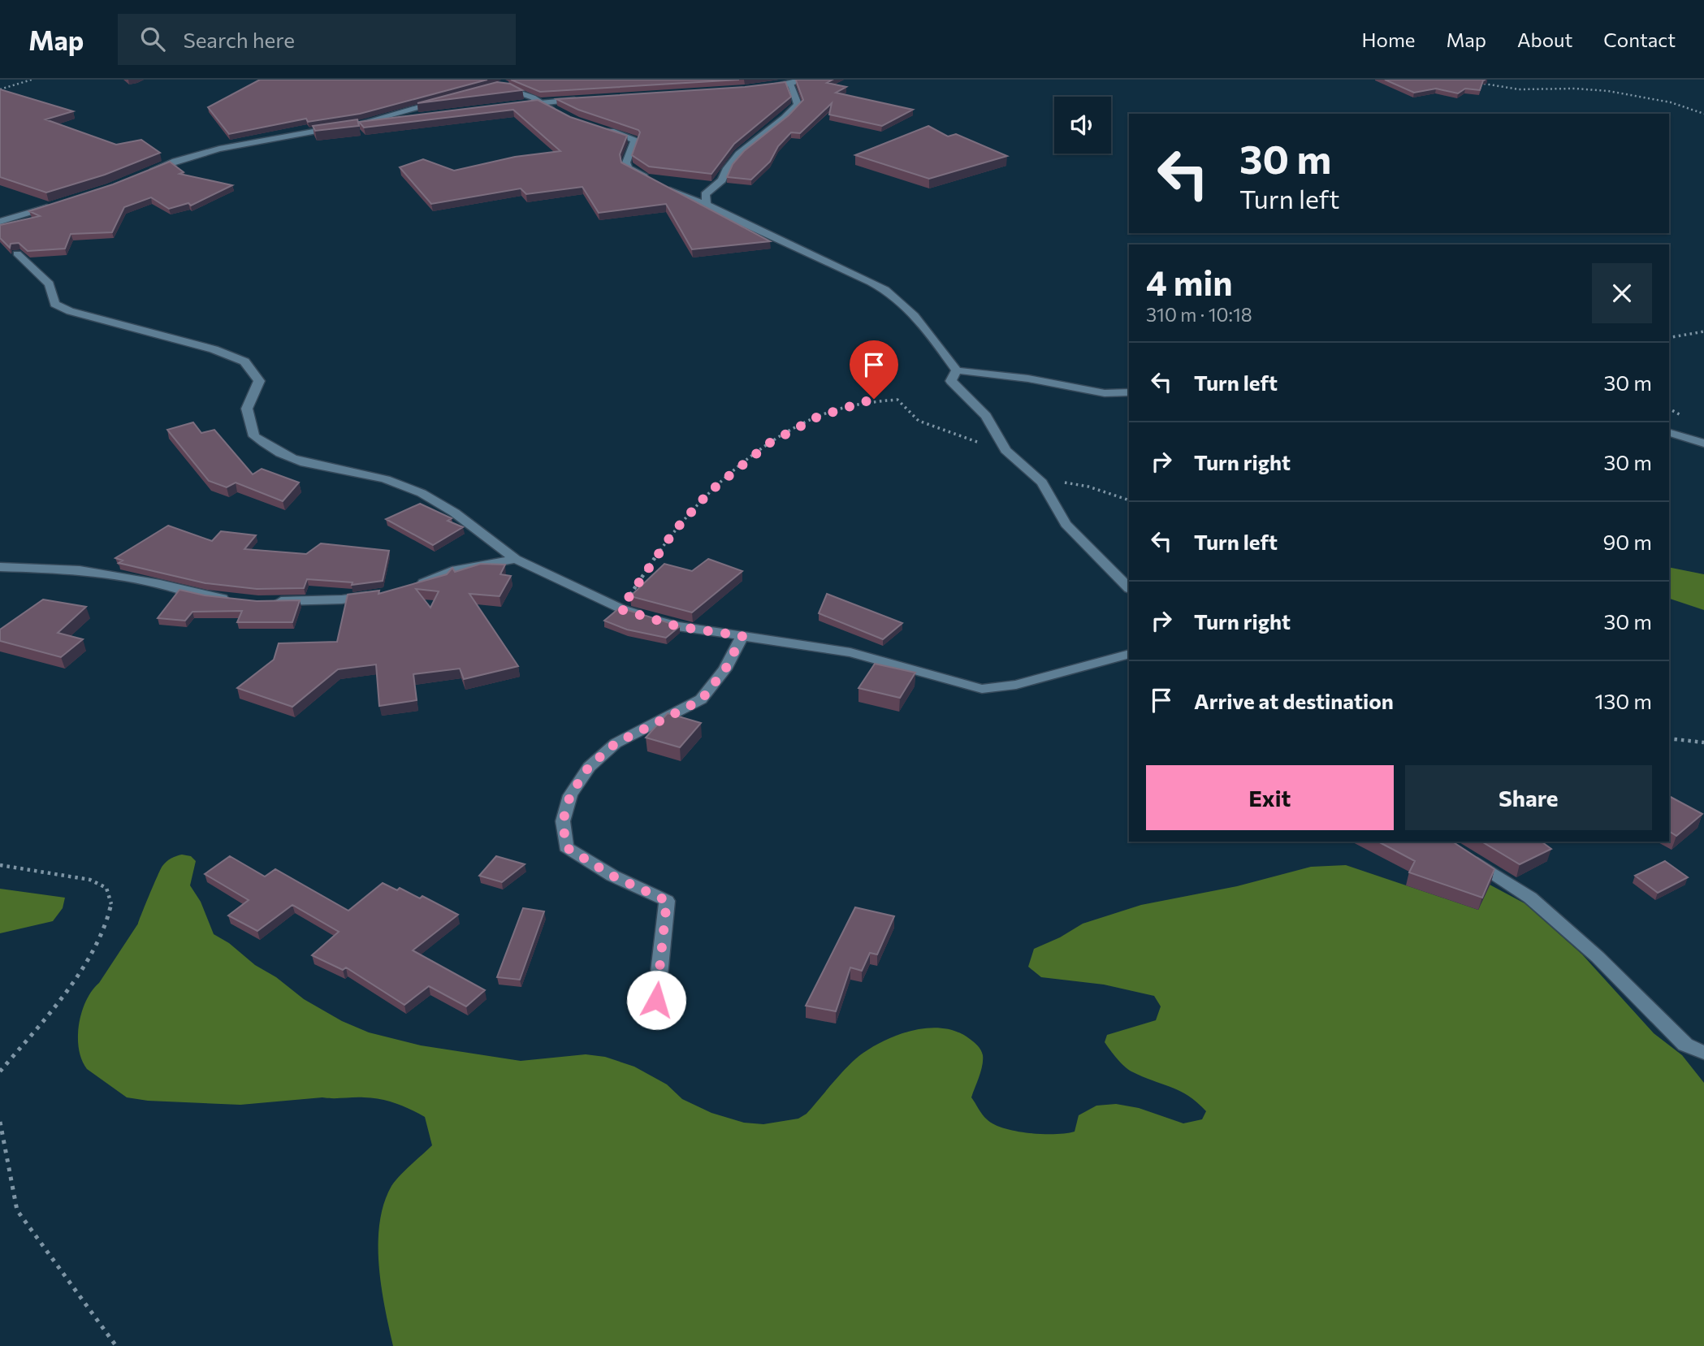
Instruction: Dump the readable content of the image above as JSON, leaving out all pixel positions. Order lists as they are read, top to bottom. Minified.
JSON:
{"page":{"header":"Map","search":"Search here","nav":["Home","Map","About","Contact"],"turn":["30 m","Turn left"],"heading":["4 min","310 m · 10:18"],"list":[{"name":"Turn left","value":"30 m"},{"name":"Turn right","value":"30 m"},{"name":"Turn left","value":"90 m"},{"name":"Turn right","value":"30 m"},{"name":"Arrive at destination","value":"130 m"}],"buttons":["Exit","Share"]}}
